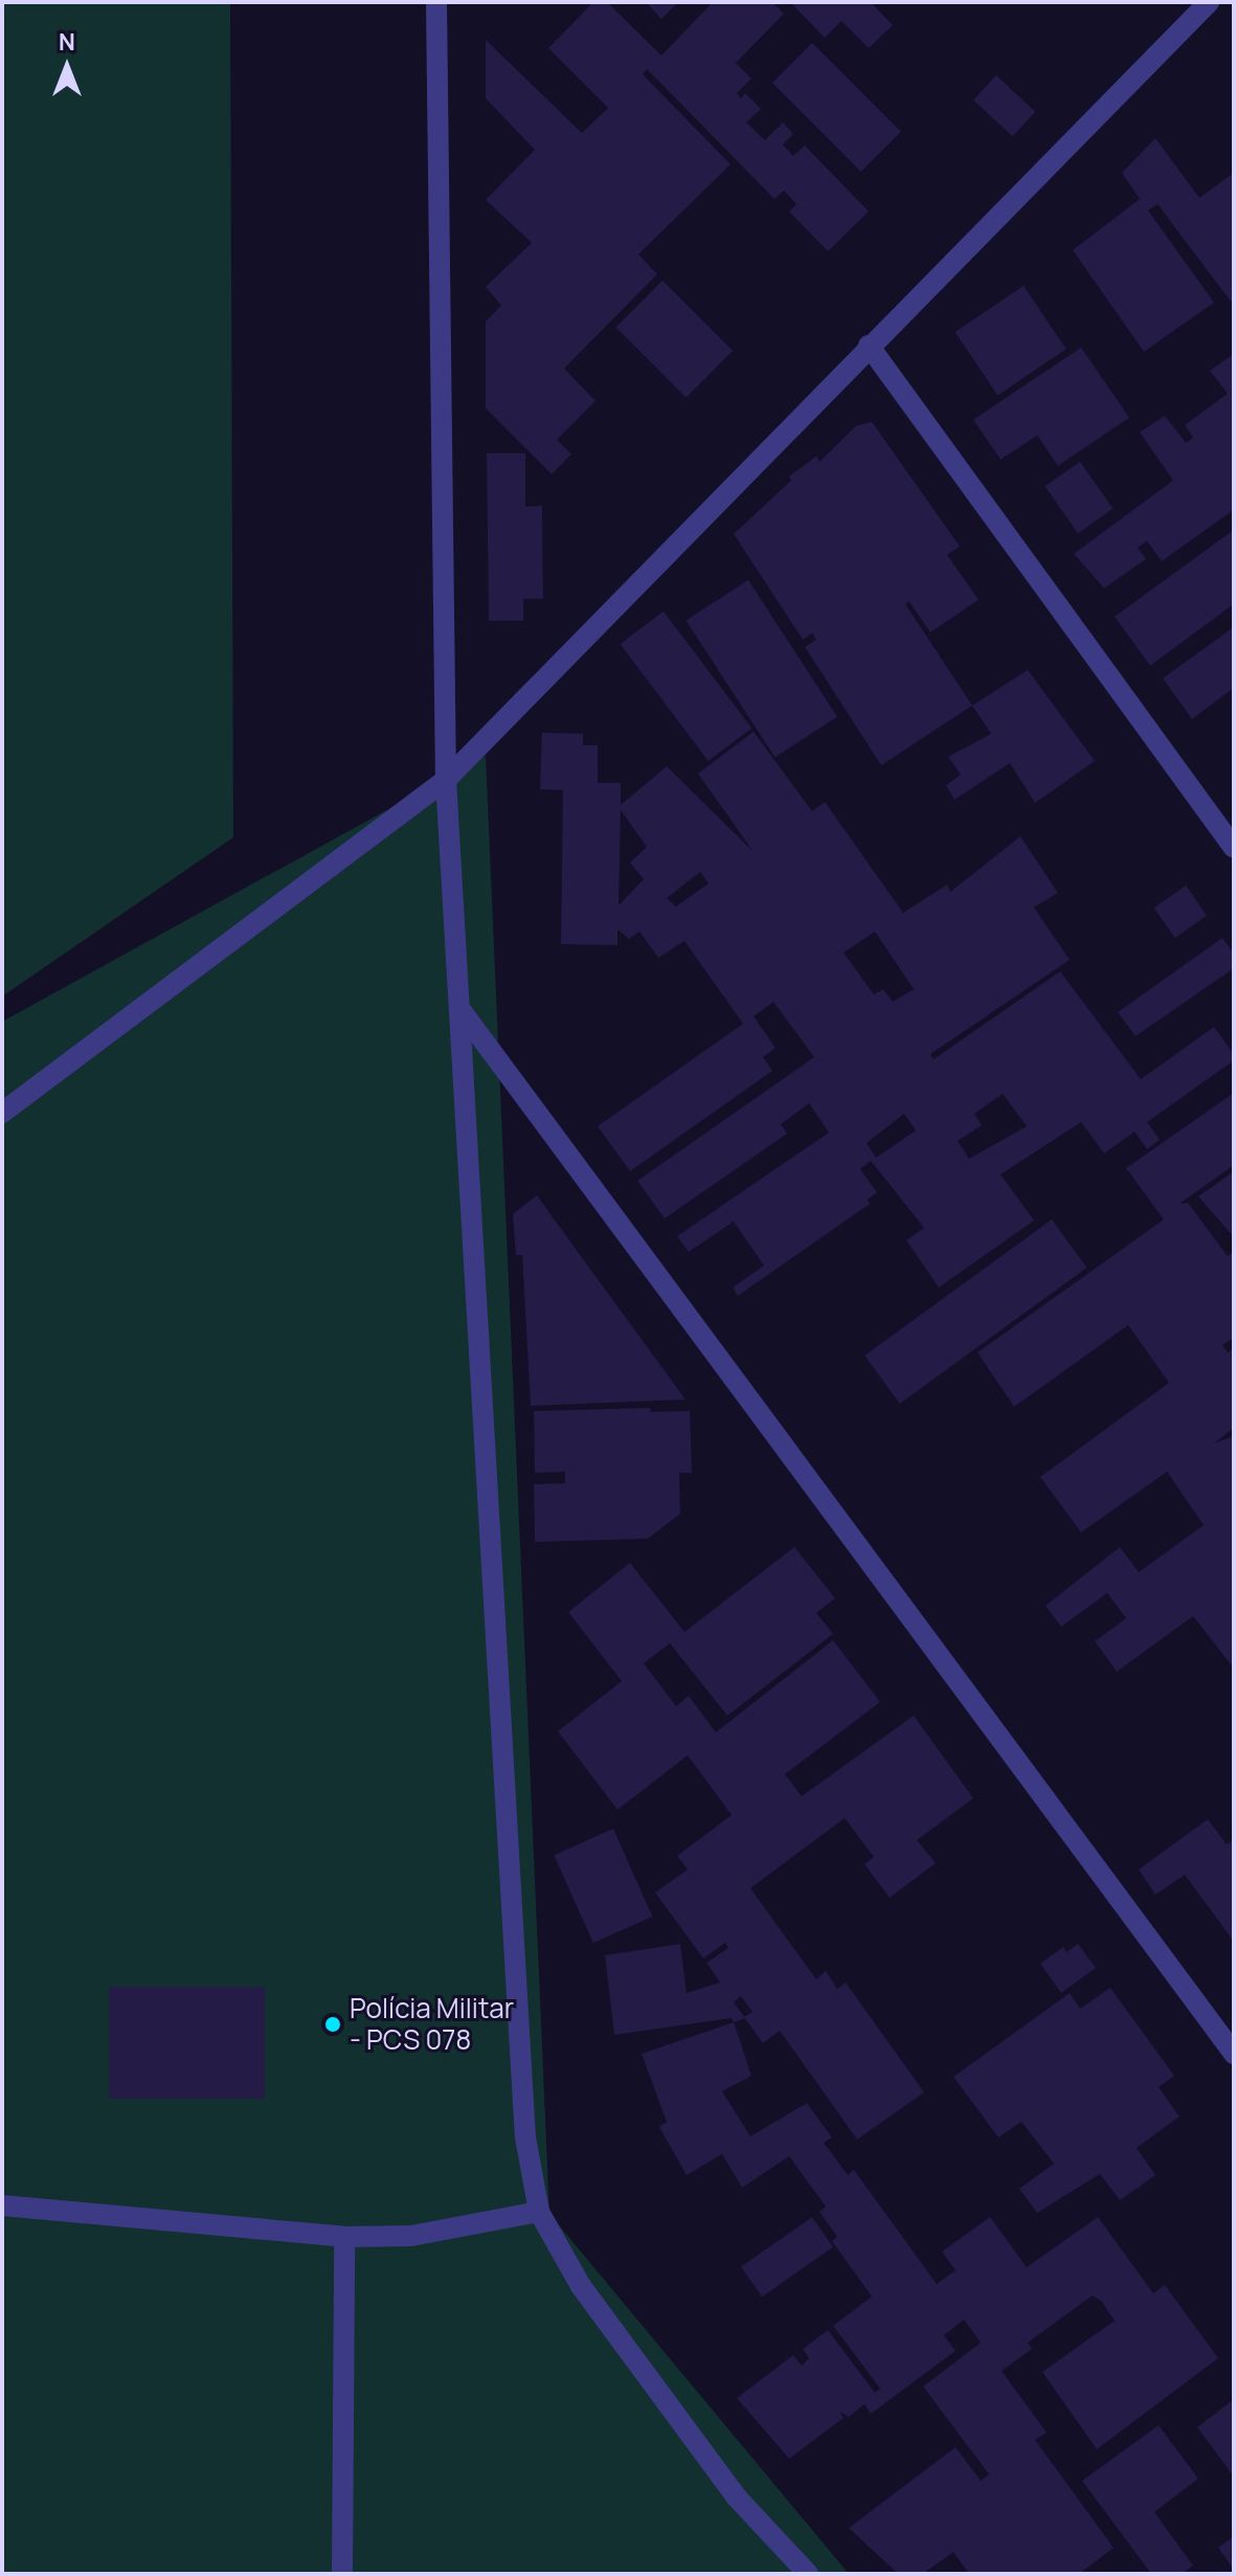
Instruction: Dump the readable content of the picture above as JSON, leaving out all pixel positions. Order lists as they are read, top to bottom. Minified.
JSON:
{"places":["Polícia Militar - PCS 078"],"north":"top"}
